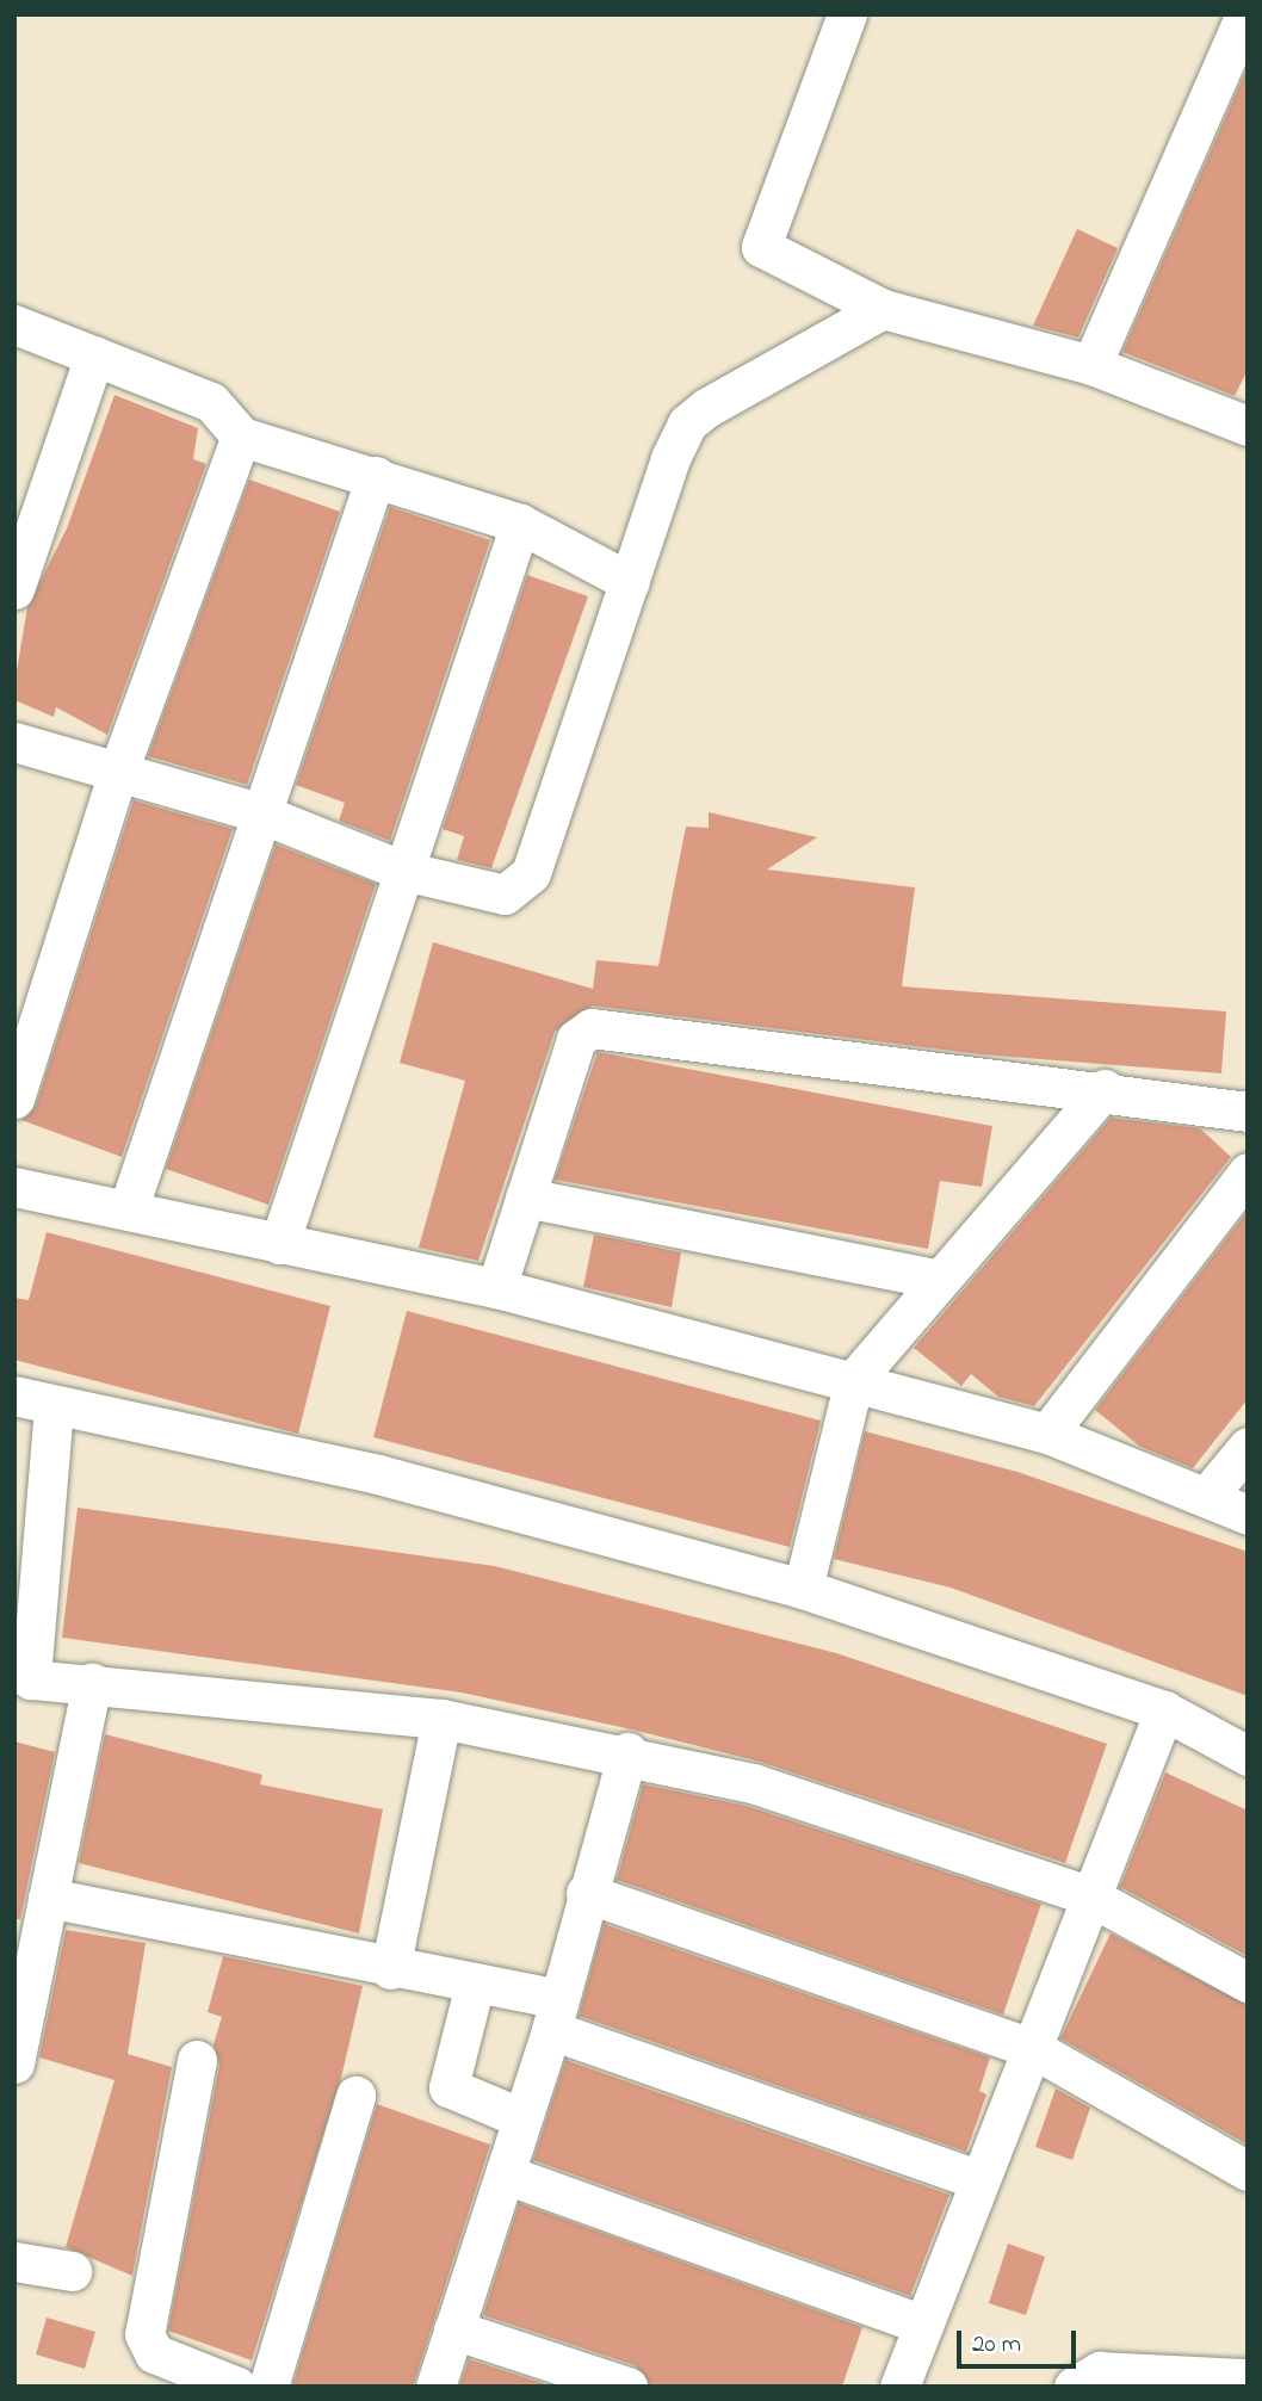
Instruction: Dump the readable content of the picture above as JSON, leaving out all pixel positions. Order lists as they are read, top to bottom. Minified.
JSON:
{"scale_bar":"20 m"}
